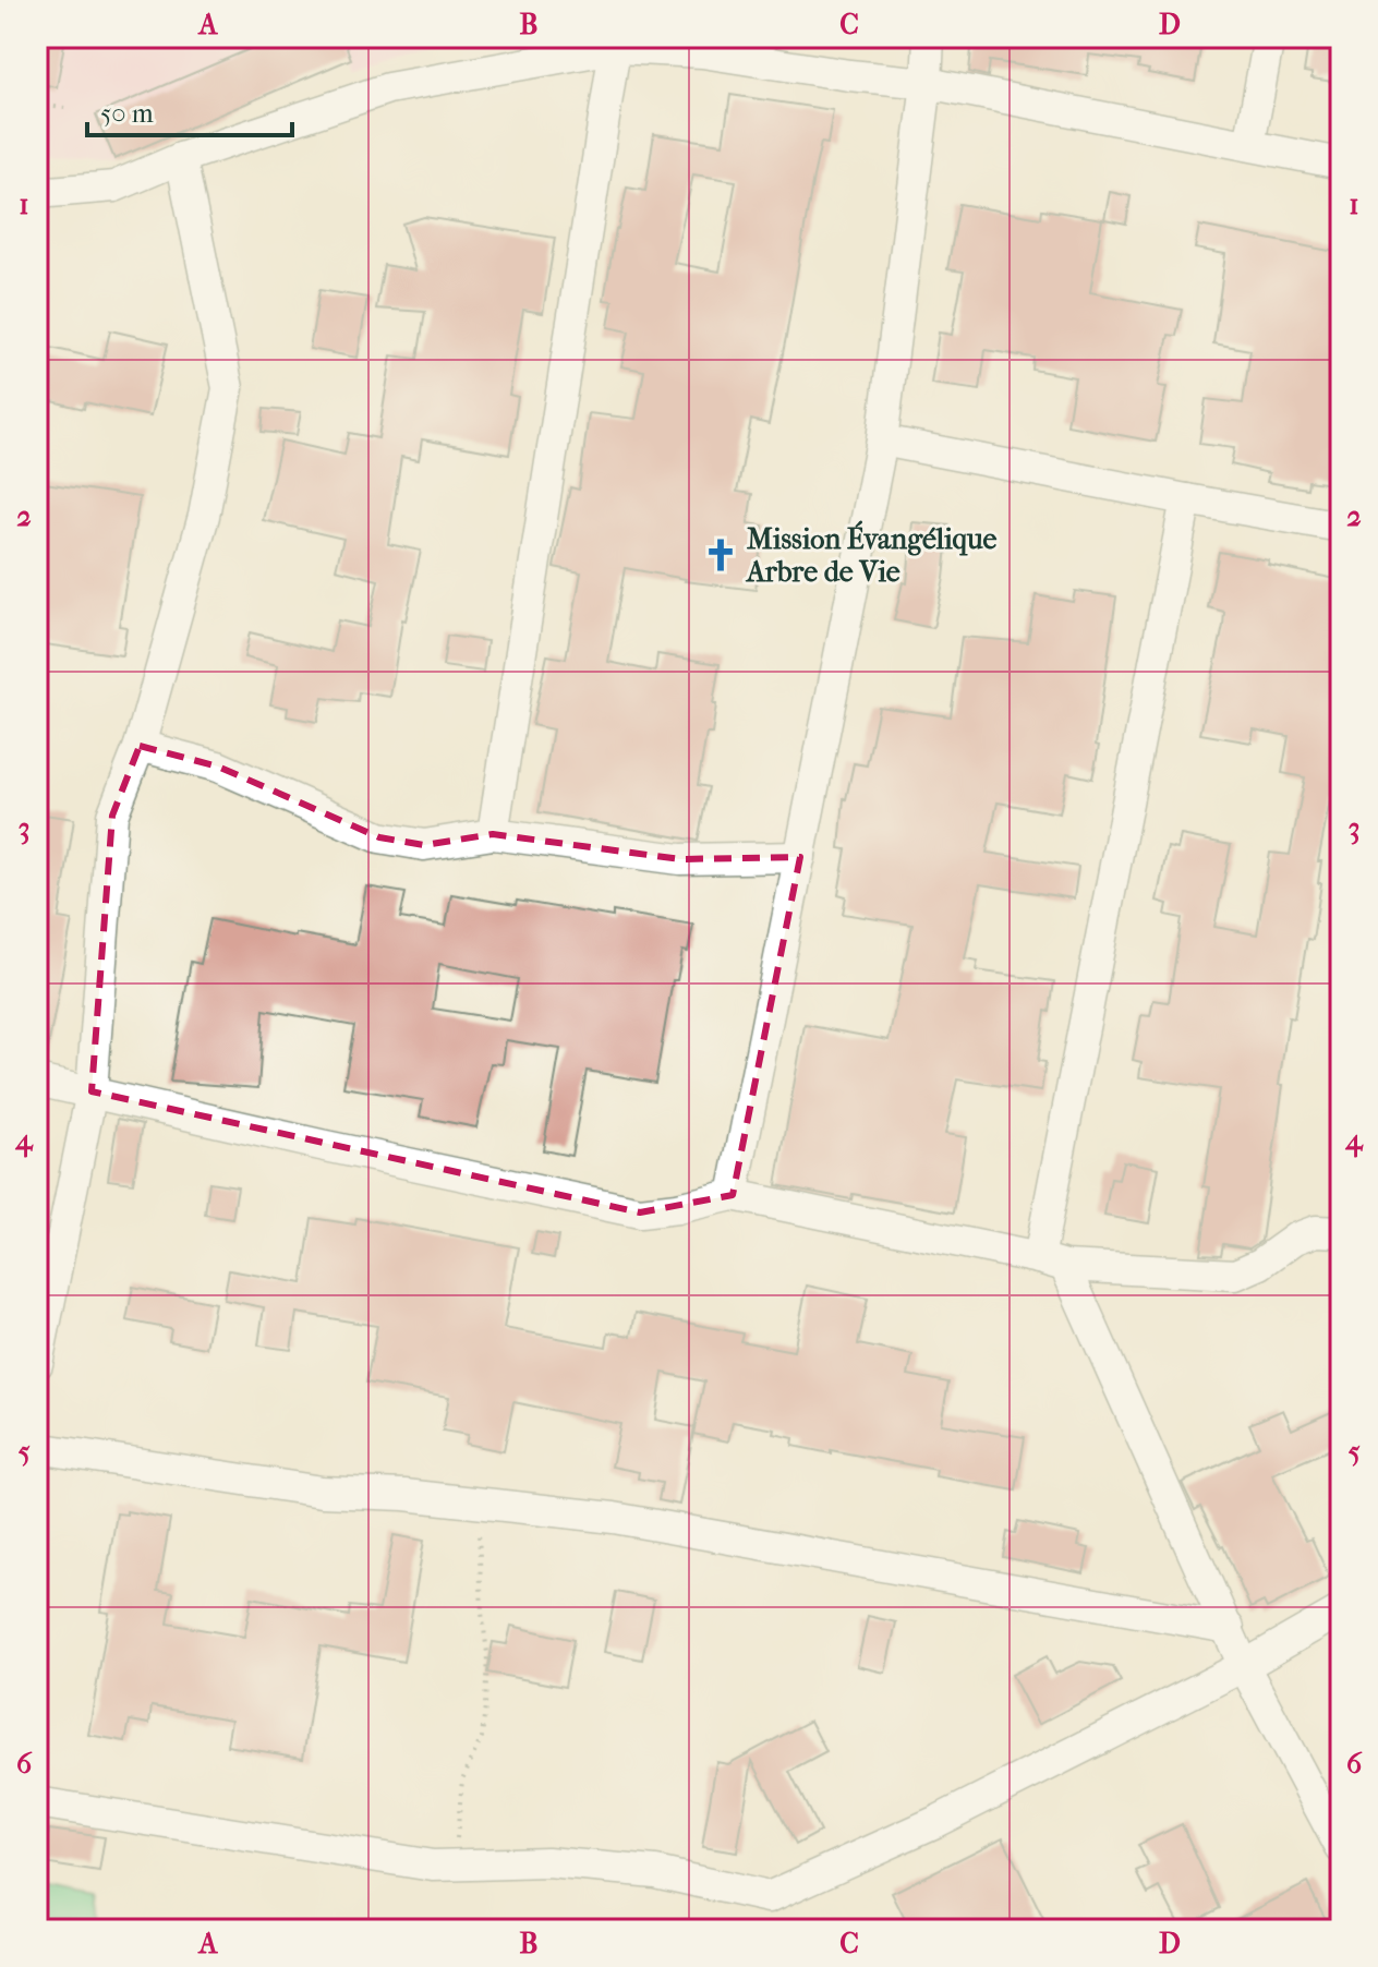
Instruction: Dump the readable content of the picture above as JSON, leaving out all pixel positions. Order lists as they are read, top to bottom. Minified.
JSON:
{"places":{"church":["Mission Évangélique Arbre de Vie"]},"scale_bar":"50 m","grid":{"columns":["A","B","C","D"],"rows":["1","2","3","4","5","6"]}}
